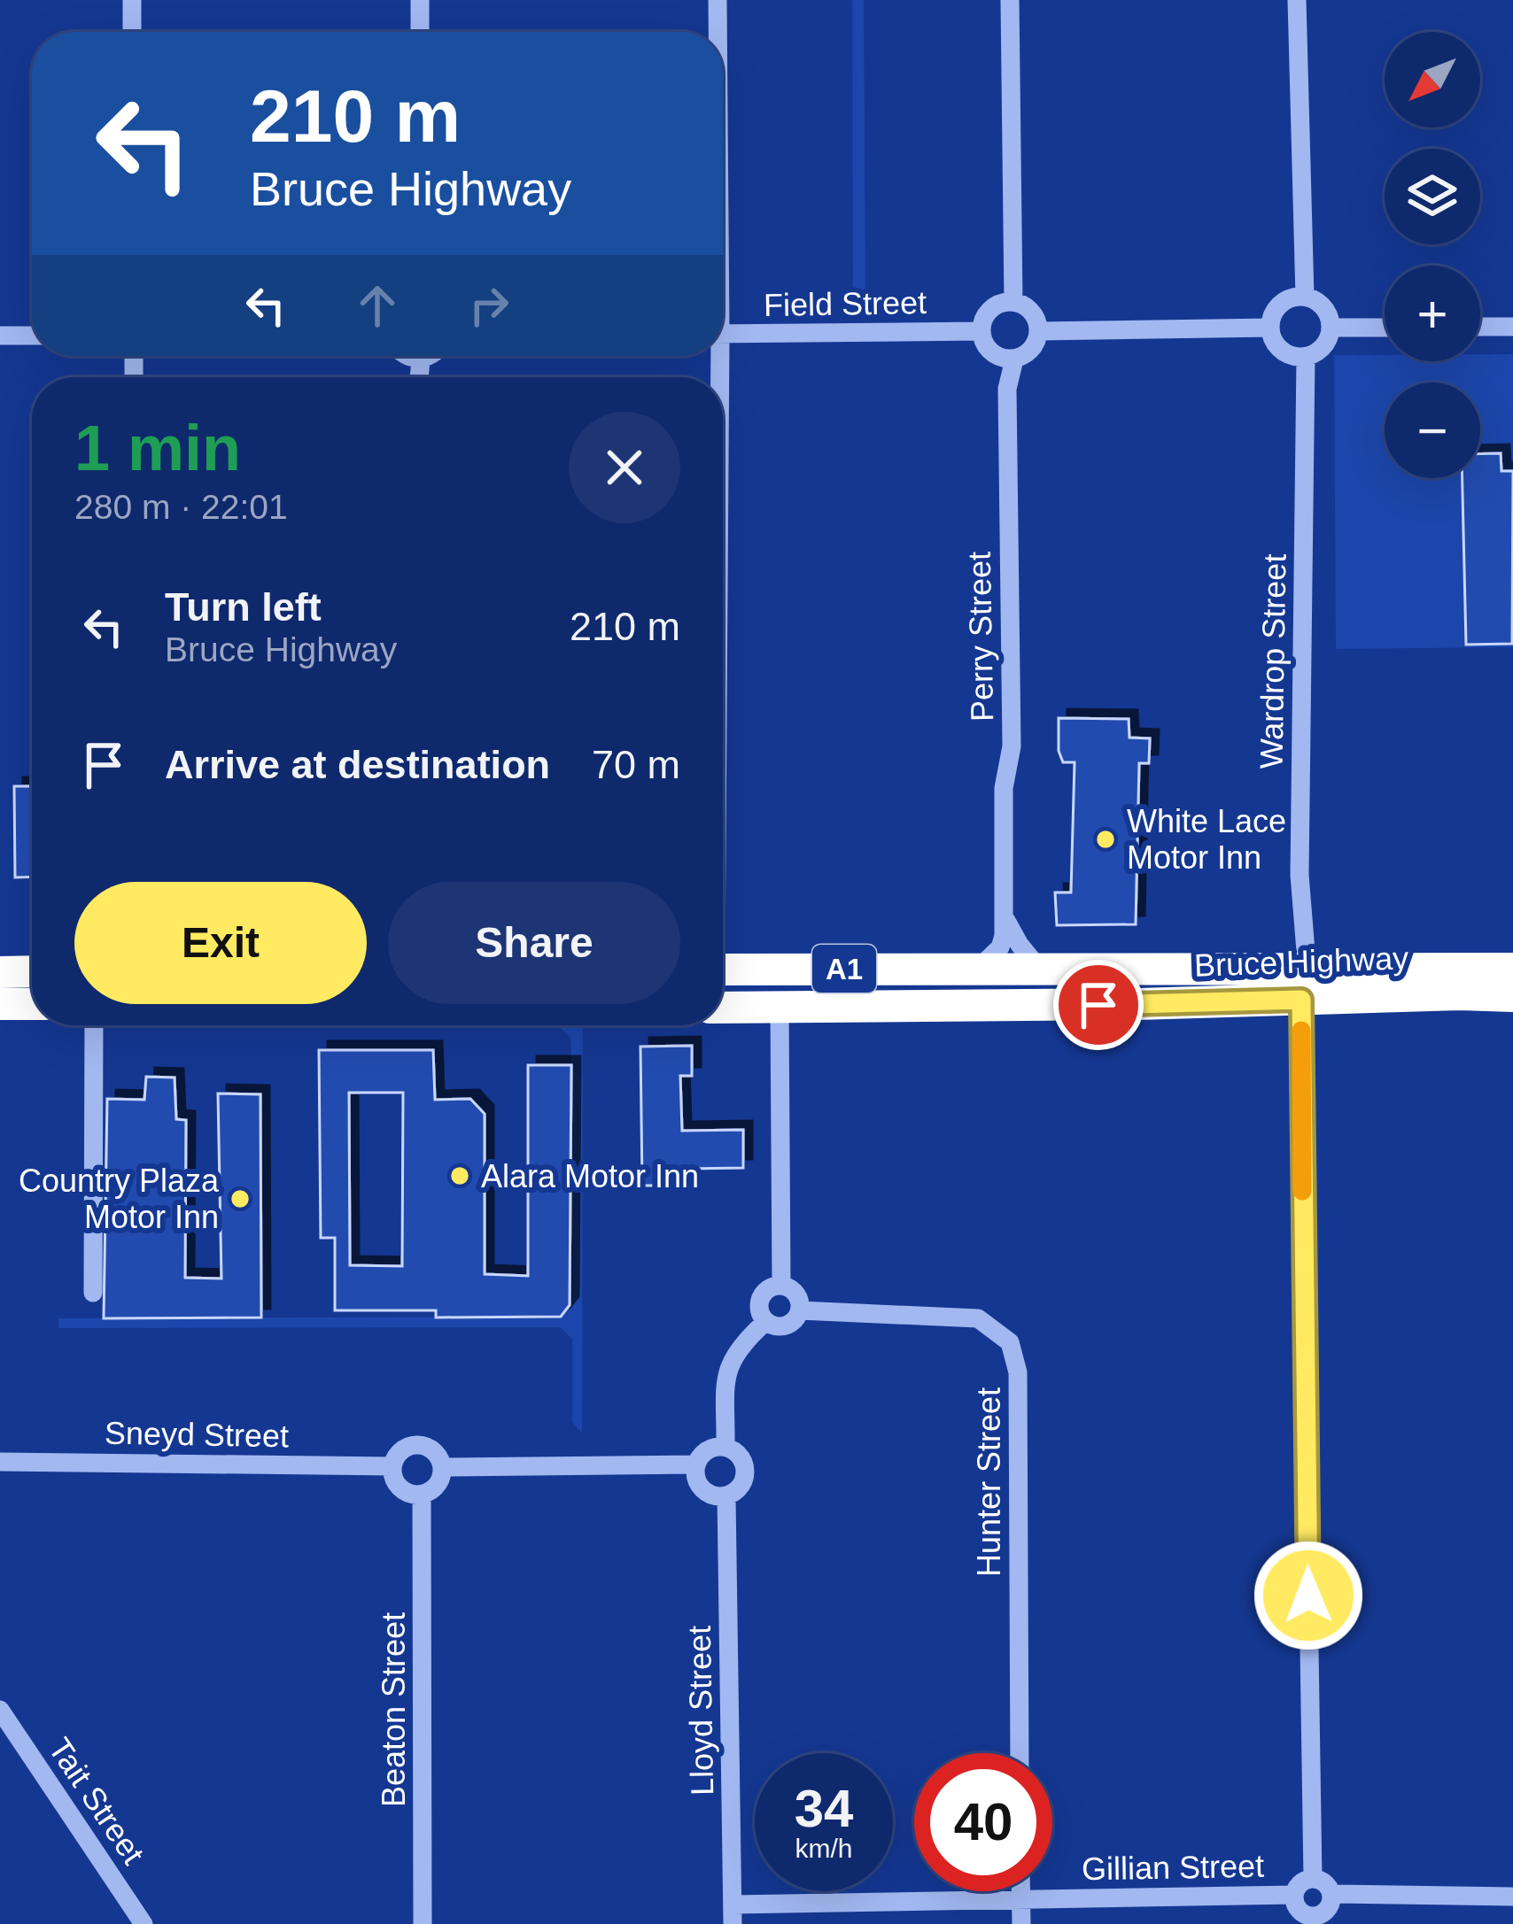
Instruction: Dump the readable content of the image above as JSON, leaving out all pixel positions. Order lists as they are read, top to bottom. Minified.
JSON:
{"streets":{"highway":["Bruce Highway","A1"],"street":["Field Street","Perry Street","Wardrop Street","Sneyd Street","Hunter Street","Beaton Street","Lloyd Street","Tait Street","Gillian Street"]},"crossings":[["Field Street","Perry Street"],["Perry Street","Bruce Highway"],["Wardrop Street","Bruce Highway"],["Wardrop Street","Gillian Street"],["Sneyd Street","Beaton Street"],["Lloyd Street","Gillian Street"]],"places":["White Lace Motor Inn","Alara Motor Inn","Country Plaza Motor Inn"],"north":"bottom left","page":{"map_buttons":["+","−"],"turn":["210 m","Bruce Highway"],"heading":["1 min","280 m · 22:01"],"list":[{"name":"Turn left","note":"Bruce Highway","value":"210 m"},{"name":"Arrive at destination","value":"70 m"}],"buttons":["Exit","Share"],"speed":"34 km/h","limit":"40"}}
